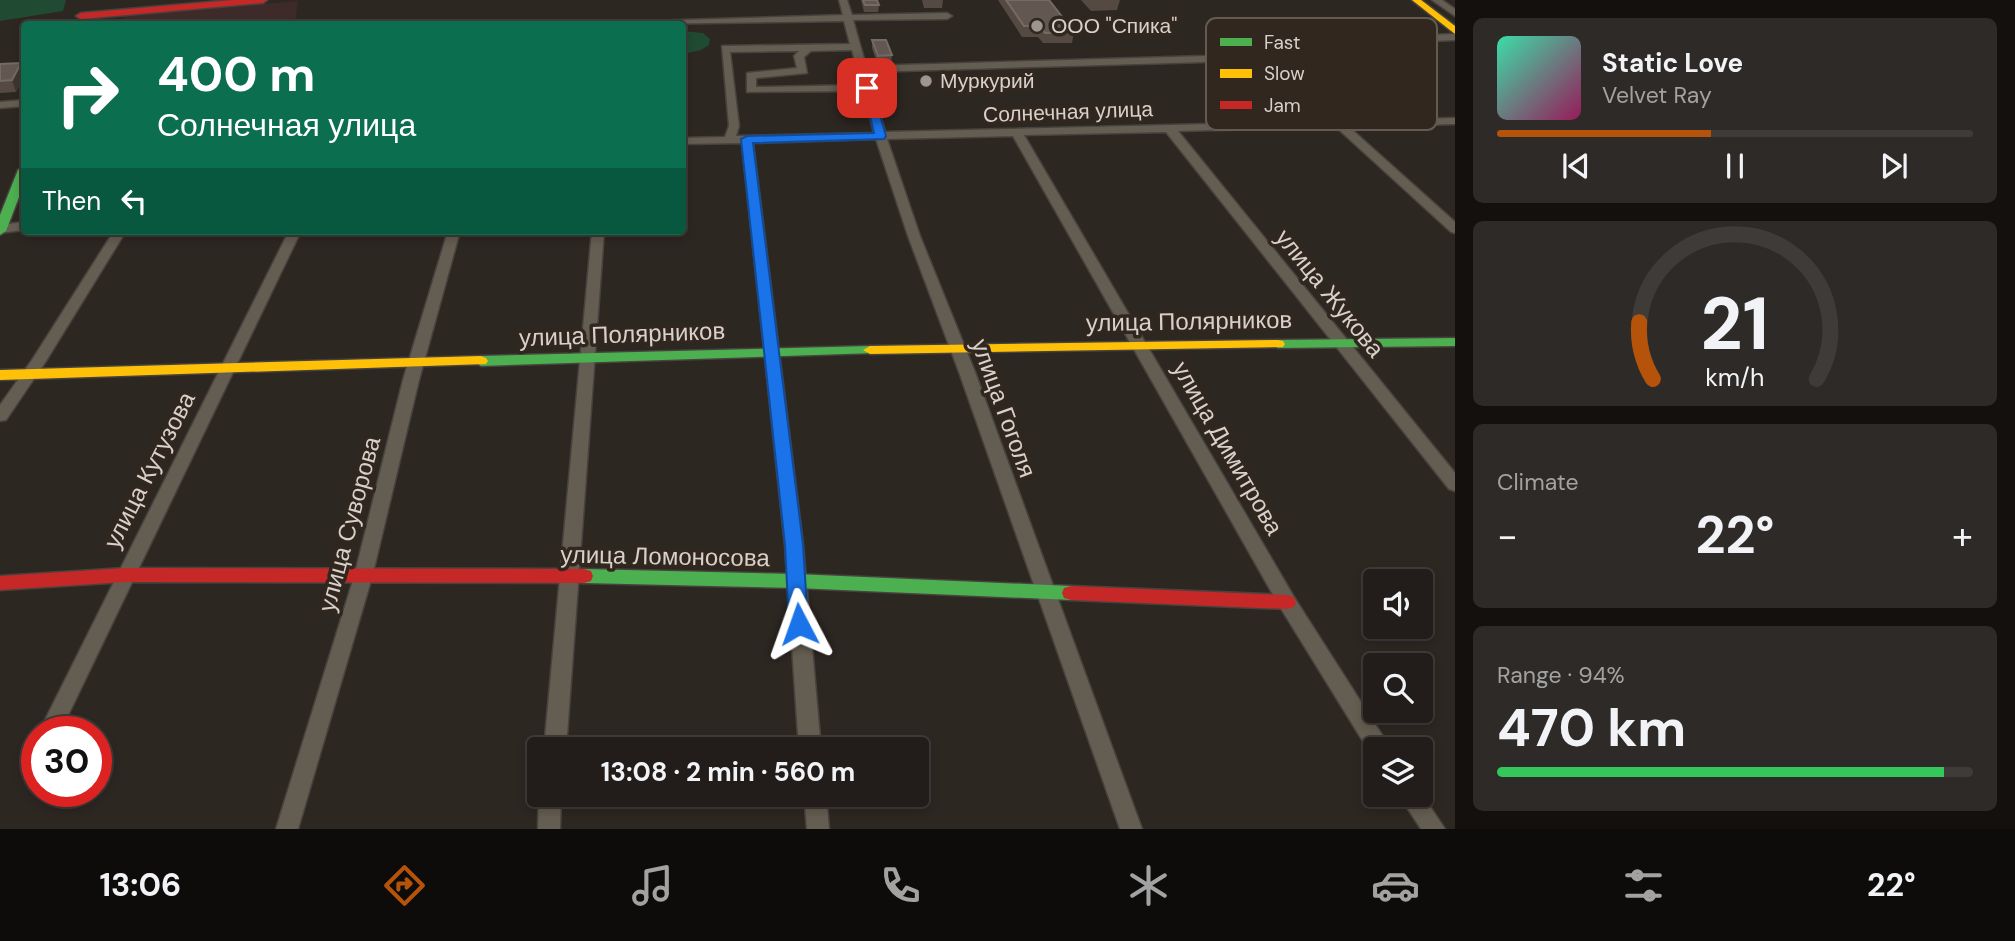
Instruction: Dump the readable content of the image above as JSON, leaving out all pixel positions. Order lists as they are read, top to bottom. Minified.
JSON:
{"streets":{"street":["Солнечная улица","улица Жукова","улица Полярников","улица Гоголя","улица Димитрова","улица Кутузова","улица Суворова","улица Ломоносова"]},"crossings":[["Солнечная улица","улица Жукова"],["Солнечная улица","улица Гоголя"],["Солнечная улица","улица Димитрова"],["улица Жукова","улица Полярников"],["улица Полярников","улица Гоголя"],["улица Полярников","улица Димитрова"],["улица Полярников","улица Кутузова"],["улица Полярников","улица Суворова"],["улица Гоголя","улица Ломоносова"],["улица Димитрова","улица Ломоносова"],["улица Кутузова","улица Ломоносова"],["улица Суворова","улица Ломоносова"]],"places":["ООО \"Спика\"","Муркурий"],"legend":["Fast","Slow","Jam"],"page":{"turn":["400 m","Солнечная улица"],"song":["Static Love","Velvet Ray"],"then":"Then","tile":["Climate",["Range · 94%","470 km"]],"heat":["−","22°","+"],"limit":"30","trip":"13:08 · 2 min · 560 m","tabs":["13:06","22°"],"gauge":["21","km/h"]}}
